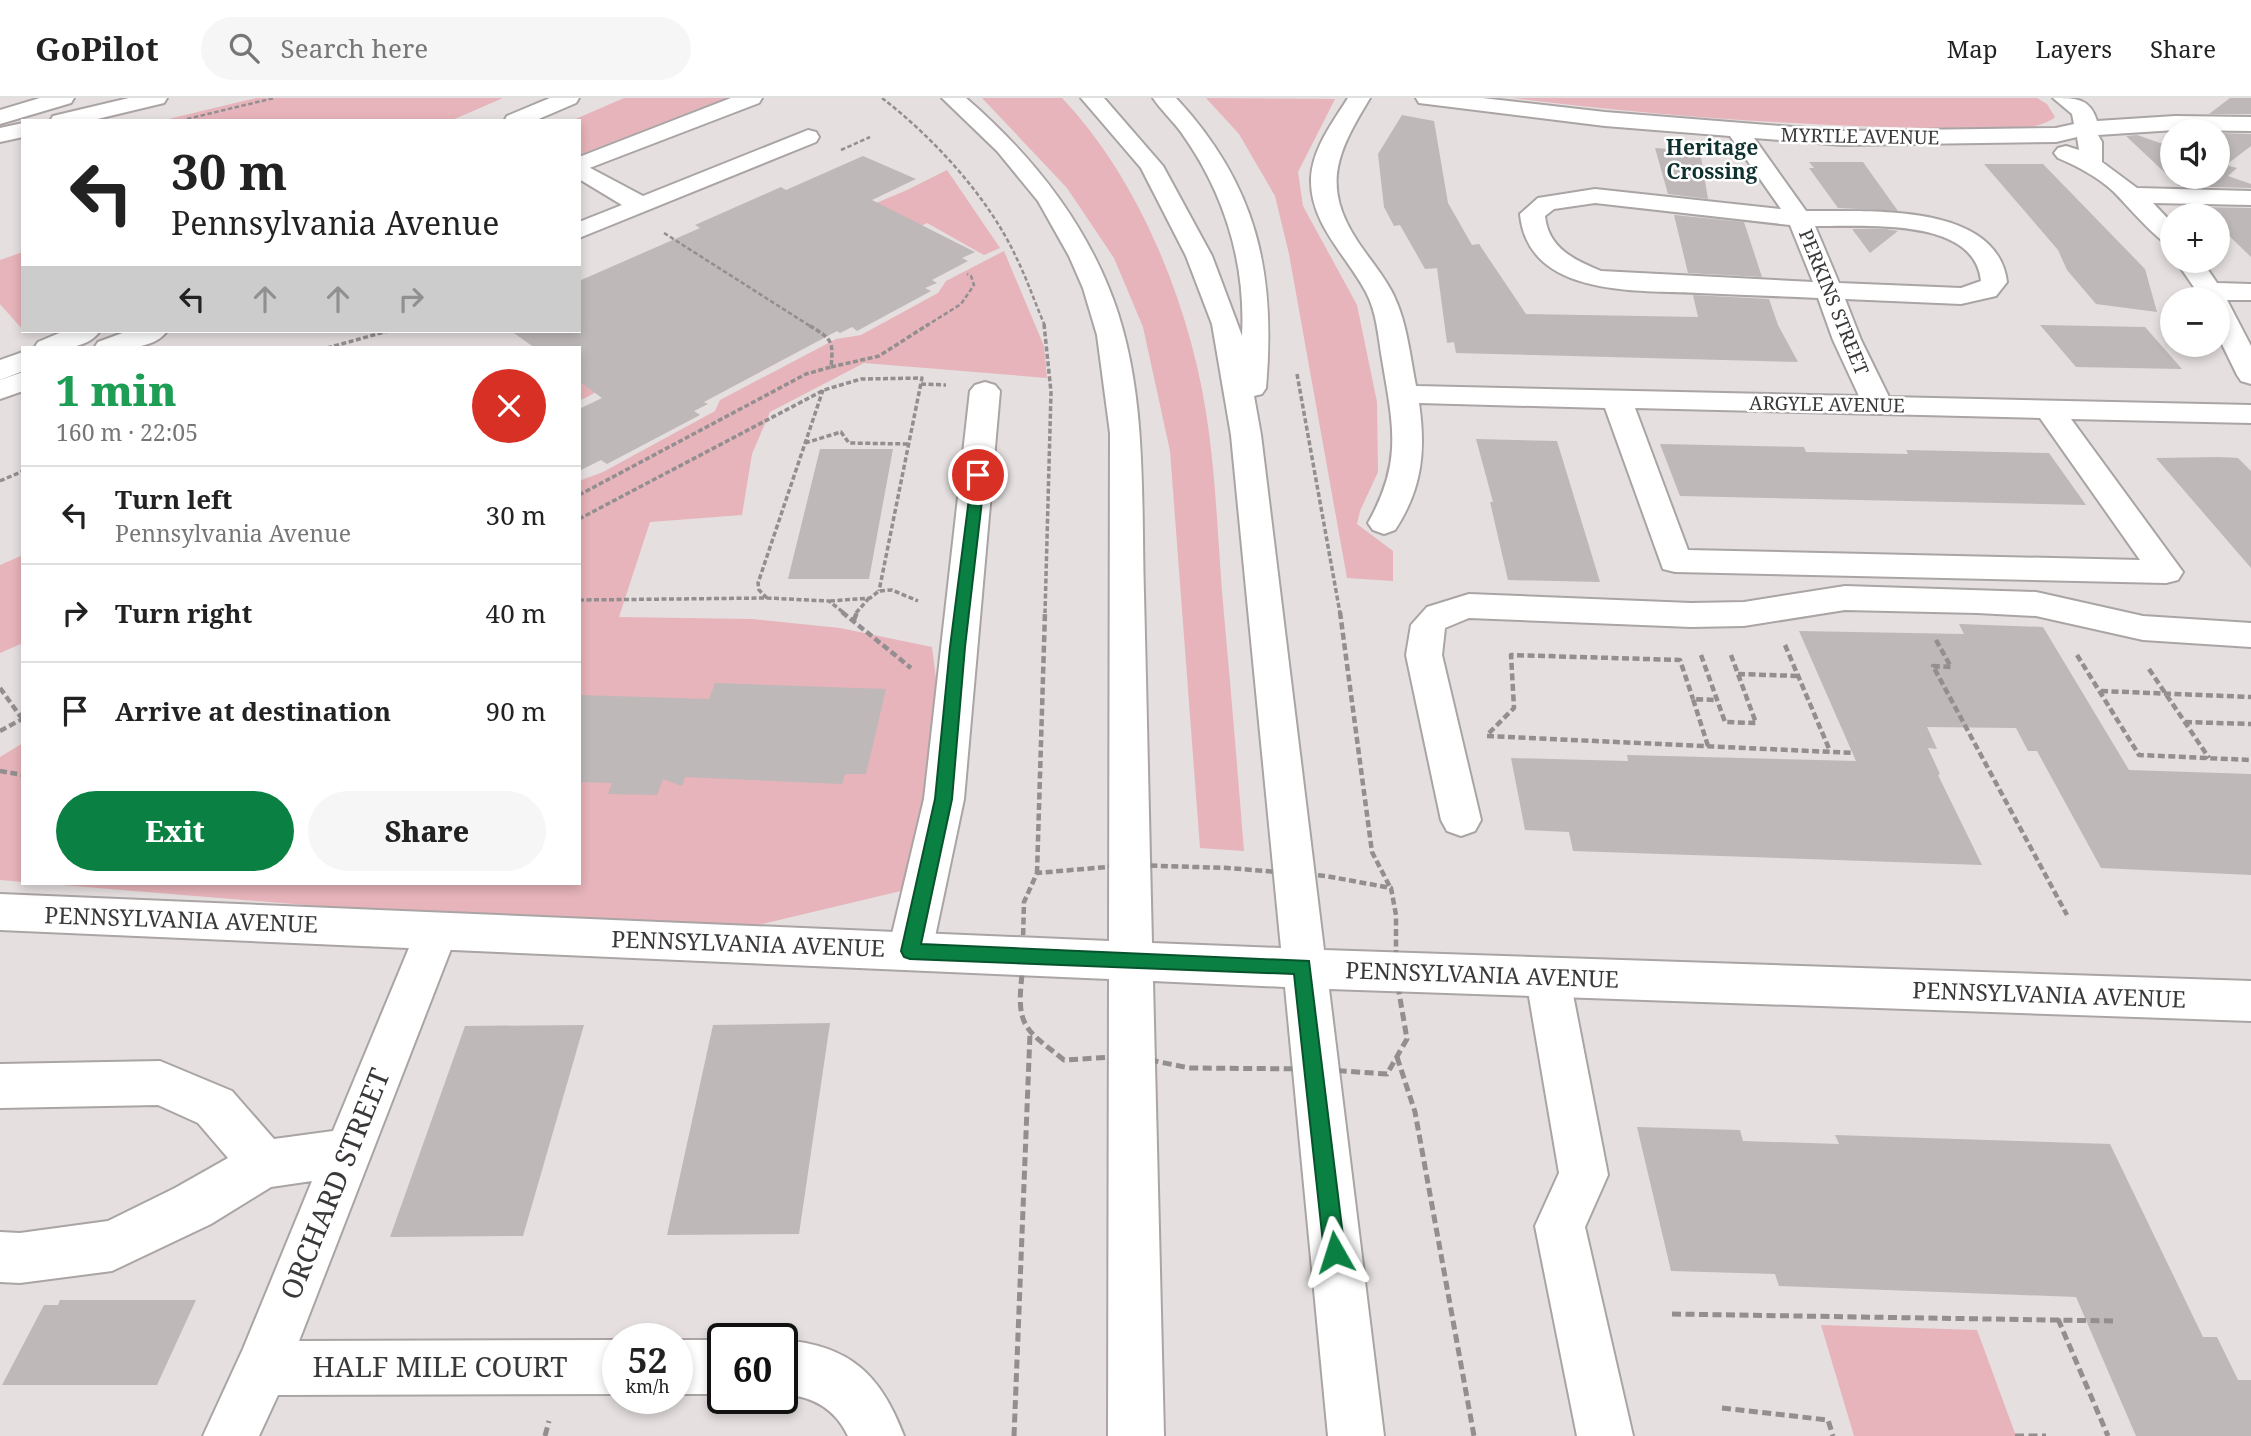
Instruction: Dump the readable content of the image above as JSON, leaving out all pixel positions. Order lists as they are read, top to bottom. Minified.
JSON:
{"streets":{"main road":["MYRTLE AVENUE","PERKINS STREET","ARGYLE AVENUE","PENNSYLVANIA AVENUE","ORCHARD STREET","HALF MILE COURT"]},"crossings":[["MYRTLE AVENUE","PERKINS STREET"],["PERKINS STREET","ARGYLE AVENUE"],["PENNSYLVANIA AVENUE","ORCHARD STREET"],["ORCHARD STREET","HALF MILE COURT"]],"districts":["Heritage Crossing"],"page":{"header":"GoPilot","search":"Search here","nav":["Map","Layers","Share"],"map_buttons":["+","−"],"turn":["30 m","Pennsylvania Avenue"],"heading":["1 min","160 m · 22:05"],"list":[{"name":"Turn left","note":"Pennsylvania Avenue","value":"30 m"},{"name":"Turn right","value":"40 m"},{"name":"Arrive at destination","value":"90 m"}],"buttons":["Exit","Share"],"speed":"52 km/h","limit":"60"}}
